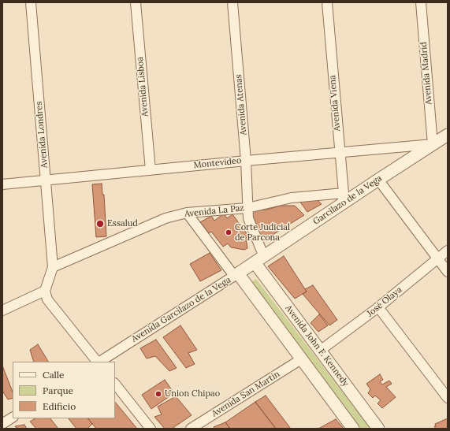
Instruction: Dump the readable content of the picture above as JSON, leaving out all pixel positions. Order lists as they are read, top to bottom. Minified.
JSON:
{"streets":{"street":["Avenida Madrid","Avenida Lisboa","Avenida Viena","Avenida Atenas","Avenida Londres","Montevideo","Garcilazo de la Vega","Avenida La Paz","José Olaya","Avenida Garcilazo de la Vega","Avenida John F. Kennedy","Avenida San Martín"]},"crossings":[["Avenida Madrid","Montevideo"],["Avenida Madrid","Garcilazo de la Vega"],["Avenida Lisboa","Montevideo"],["Avenida Viena","Montevideo"],["Avenida Viena","Garcilazo de la Vega"],["Avenida Viena","Avenida La Paz"],["Avenida Atenas","Montevideo"],["Avenida Atenas","Garcilazo de la Vega"],["Avenida Atenas","Avenida La Paz"],["Avenida Atenas","Avenida Garcilazo de la Vega"],["Avenida Atenas","Avenida John F. Kennedy"],["Avenida Londres","Montevideo"],["Avenida Londres","Avenida La Paz"],["Montevideo","Garcilazo de la Vega"],["Garcilazo de la Vega","Avenida La Paz"],["Garcilazo de la Vega","Avenida Garcilazo de la Vega"],["Garcilazo de la Vega","Avenida John F. Kennedy"],["José Olaya","Avenida John F. Kennedy"],["Avenida Garcilazo de la Vega","Avenida John F. Kennedy"]],"places":["Essalud","Corte Judicial de Parcona","Union Chipao"],"legend":["Calle","Parque","Edificio"]}
